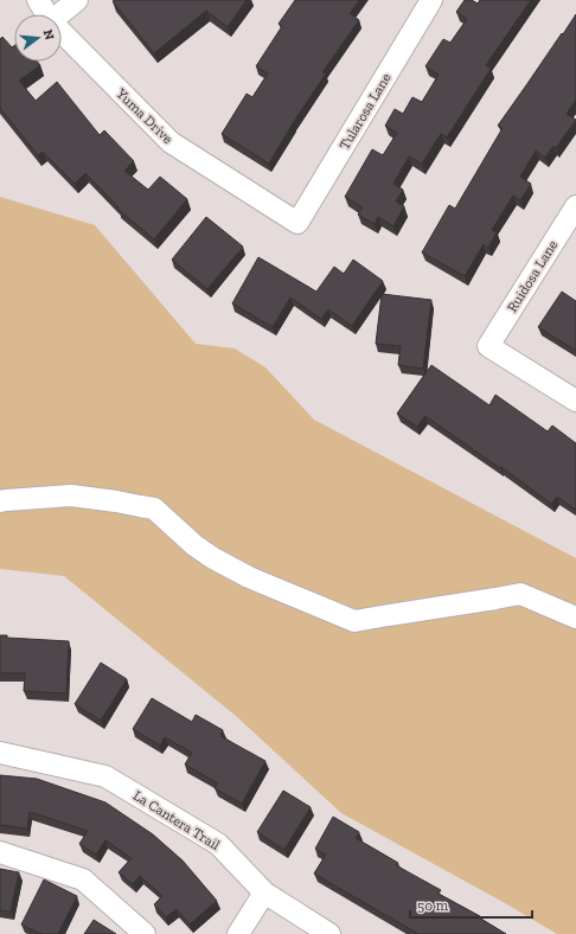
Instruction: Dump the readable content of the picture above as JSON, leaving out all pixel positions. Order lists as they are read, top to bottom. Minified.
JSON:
{"streets":{"street":["Tularosa Lane","Yuma Drive","Ruidosa Lane","La Cantera Trail"]},"crossings":[["Tularosa Lane","Yuma Drive"]],"scale_bar":"50 m","north":"right"}
